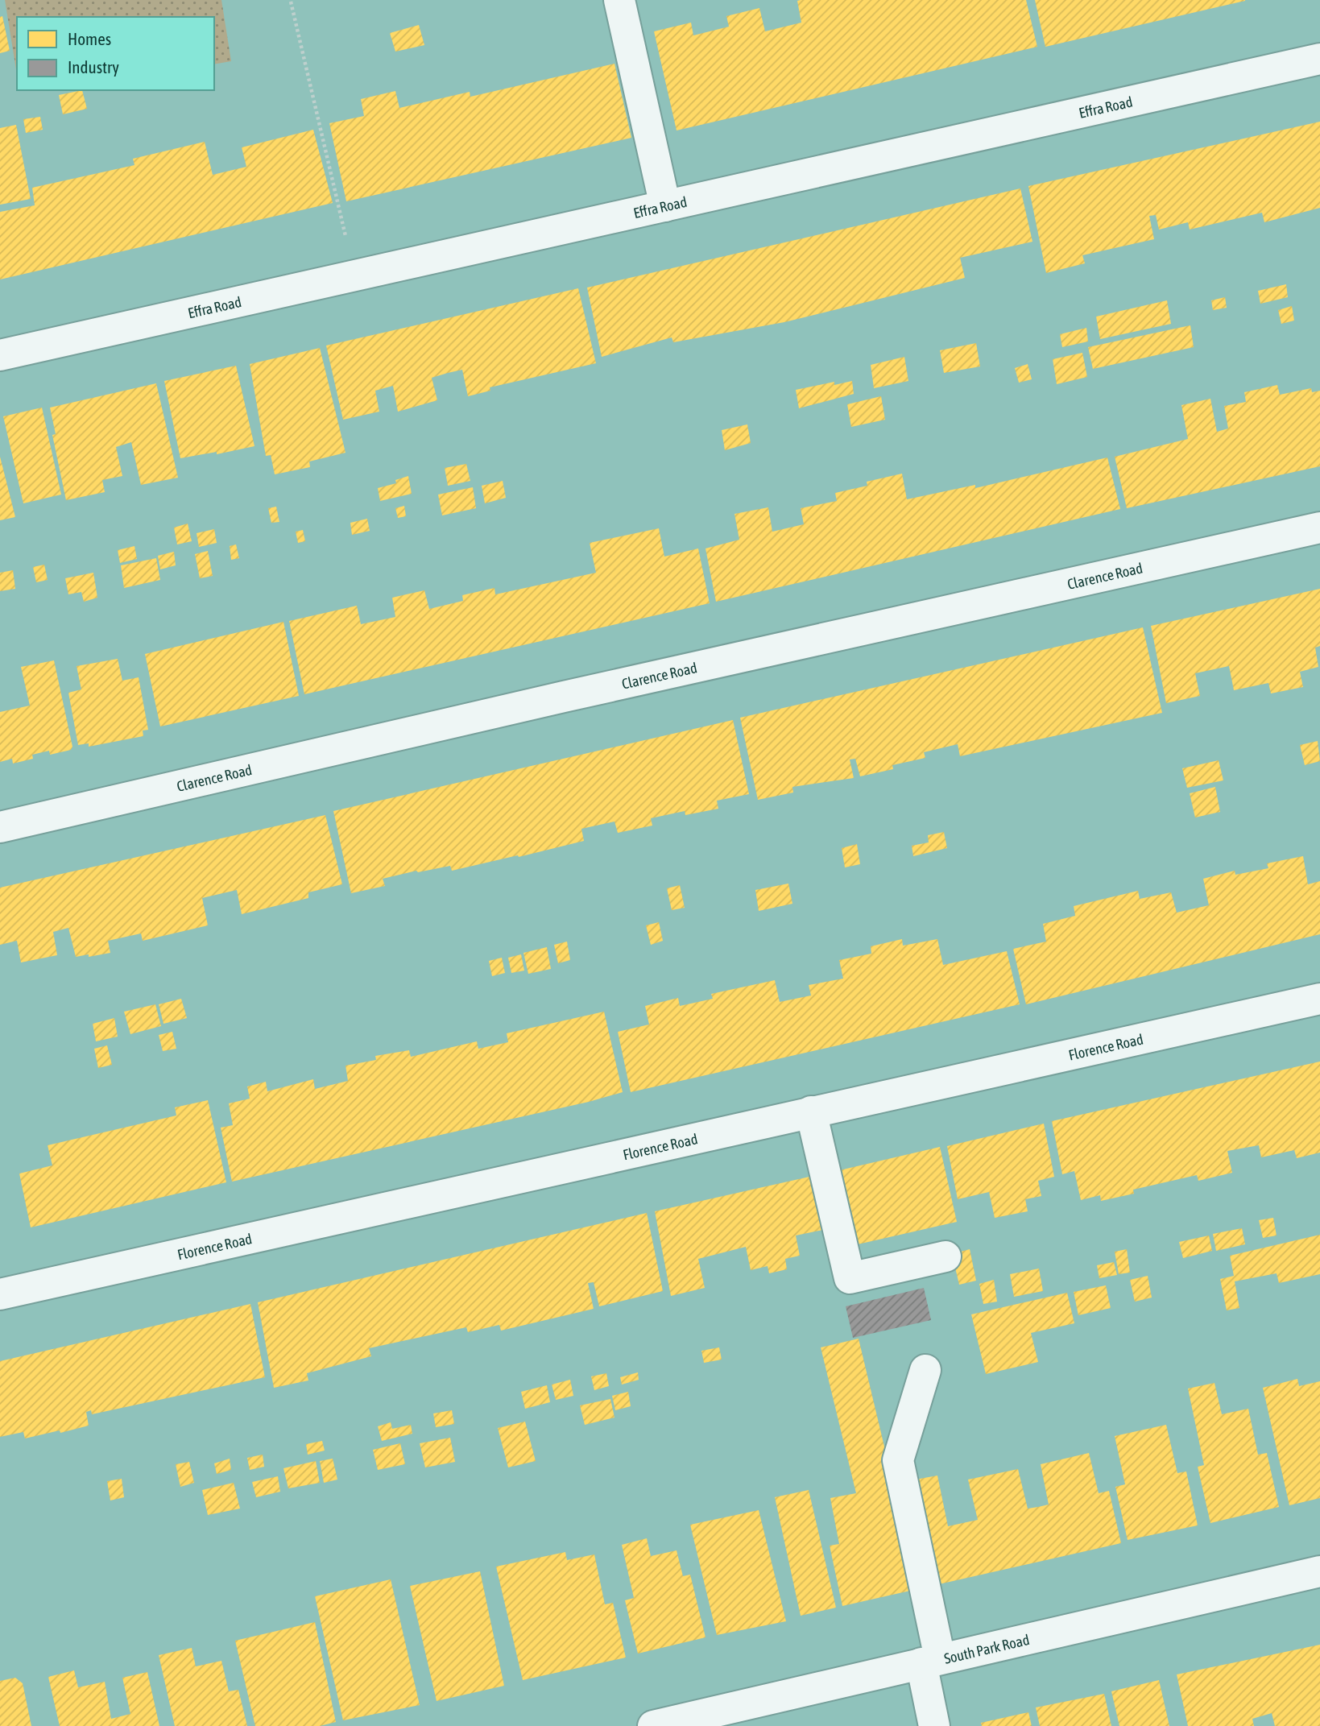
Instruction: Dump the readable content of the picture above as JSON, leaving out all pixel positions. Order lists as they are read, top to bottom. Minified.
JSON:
{"streets":{"street":["Effra Road","Clarence Road","Florence Road","South Park Road"]},"legend":["Homes","Industry"]}
